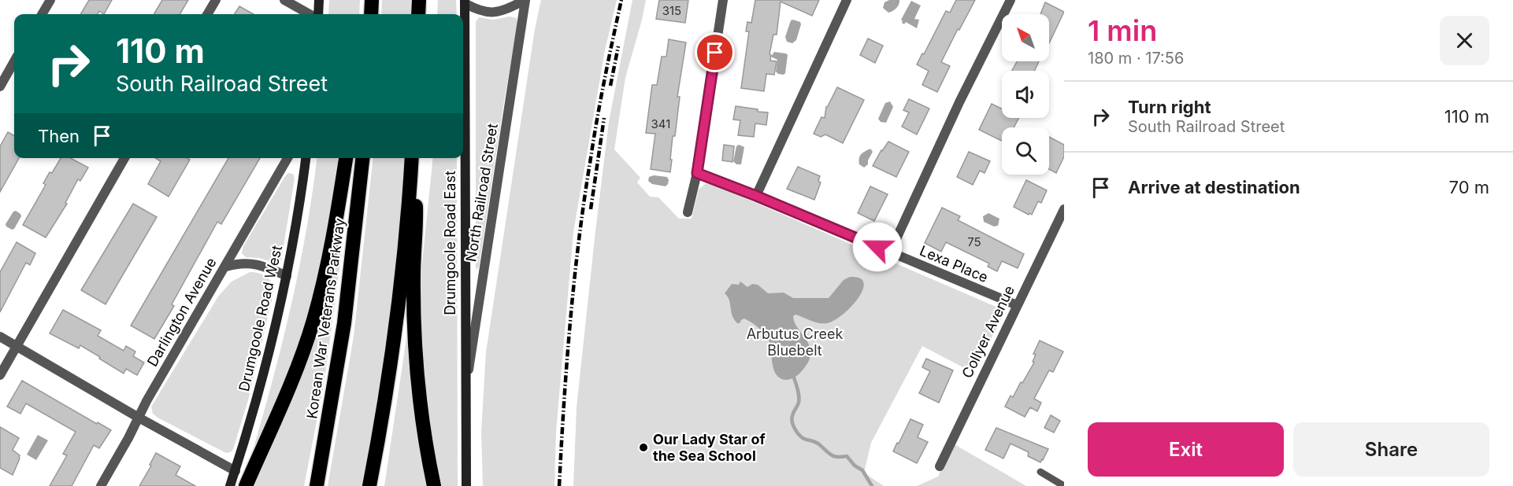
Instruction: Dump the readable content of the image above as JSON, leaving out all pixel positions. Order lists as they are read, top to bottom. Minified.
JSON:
{"streets":{"highway":["Korean War Veterans Parkway"],"main road":["Drumgoole Road East","Drumgoole Road West"],"street":["North Railroad Street","Lexa Place","Darlington Avenue","Collyer Avenue"]},"crossings":[["North Railroad Street","Drumgoole Road East"],["Lexa Place","Collyer Avenue"]],"parks":["Arbutus Creek Bluebelt"],"places":["Our Lady Star of the Sea School"],"house_numbers":["315","341","75"],"north":"top left","page":{"heading":["1 min","180 m · 17:56"],"turn":["110 m","South Railroad Street"],"list":[{"name":"Turn right","note":"South Railroad Street","value":"110 m"},{"name":"Arrive at destination","value":"70 m"}],"then":"Then","buttons":["Exit","Share"]}}
